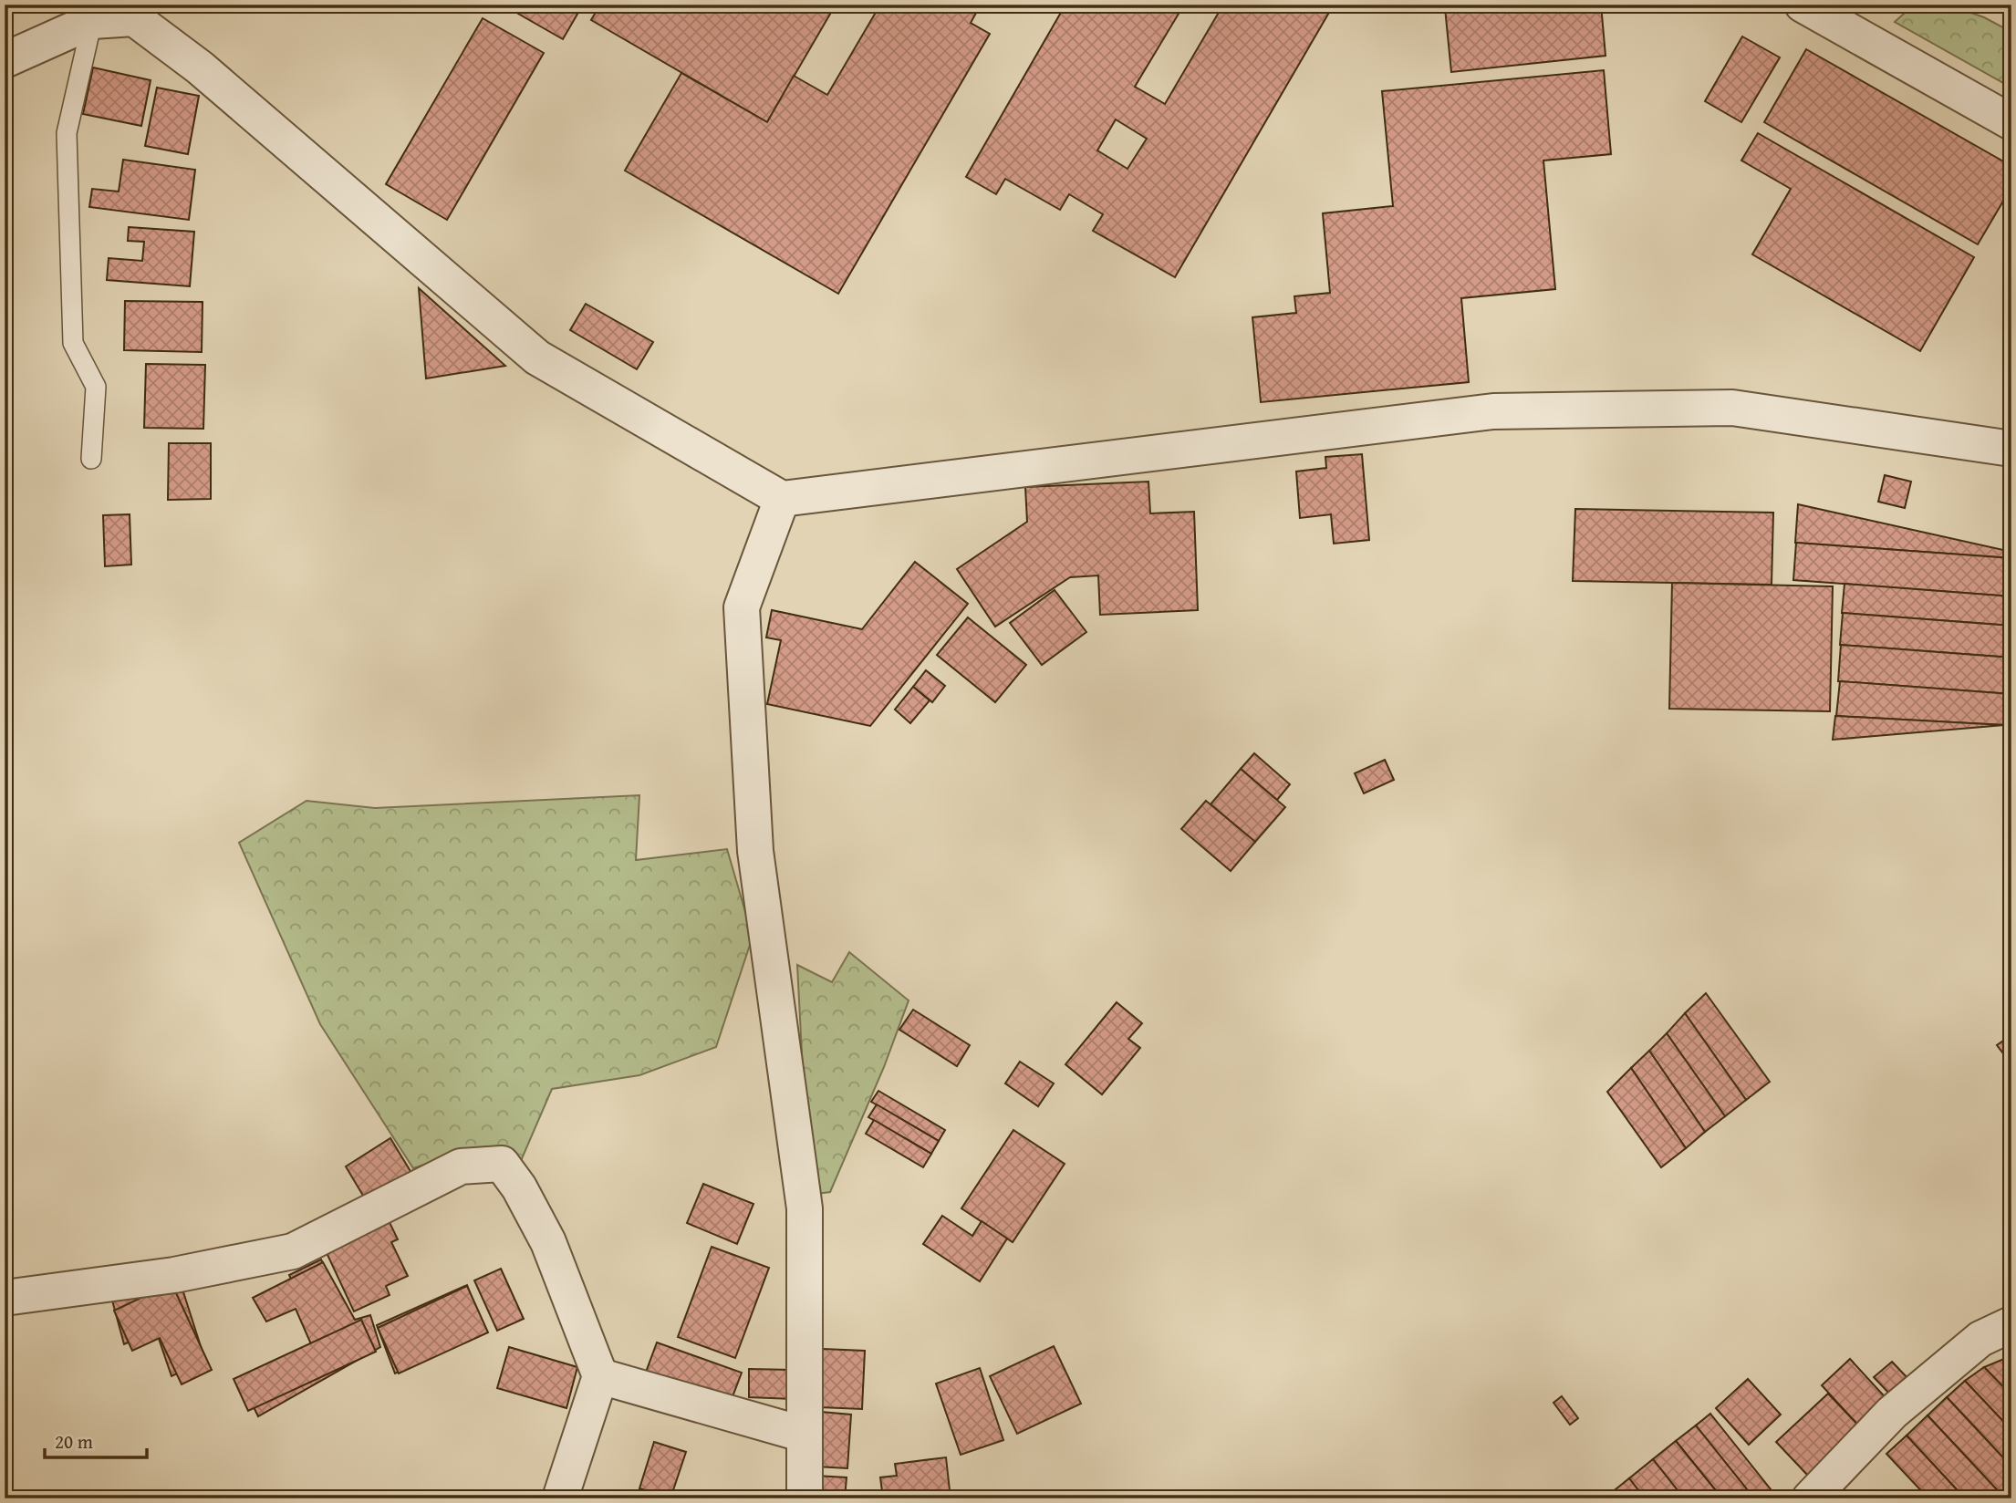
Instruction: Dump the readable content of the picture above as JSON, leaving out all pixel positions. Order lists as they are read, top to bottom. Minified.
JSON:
{"scale_bar":"20 m"}
